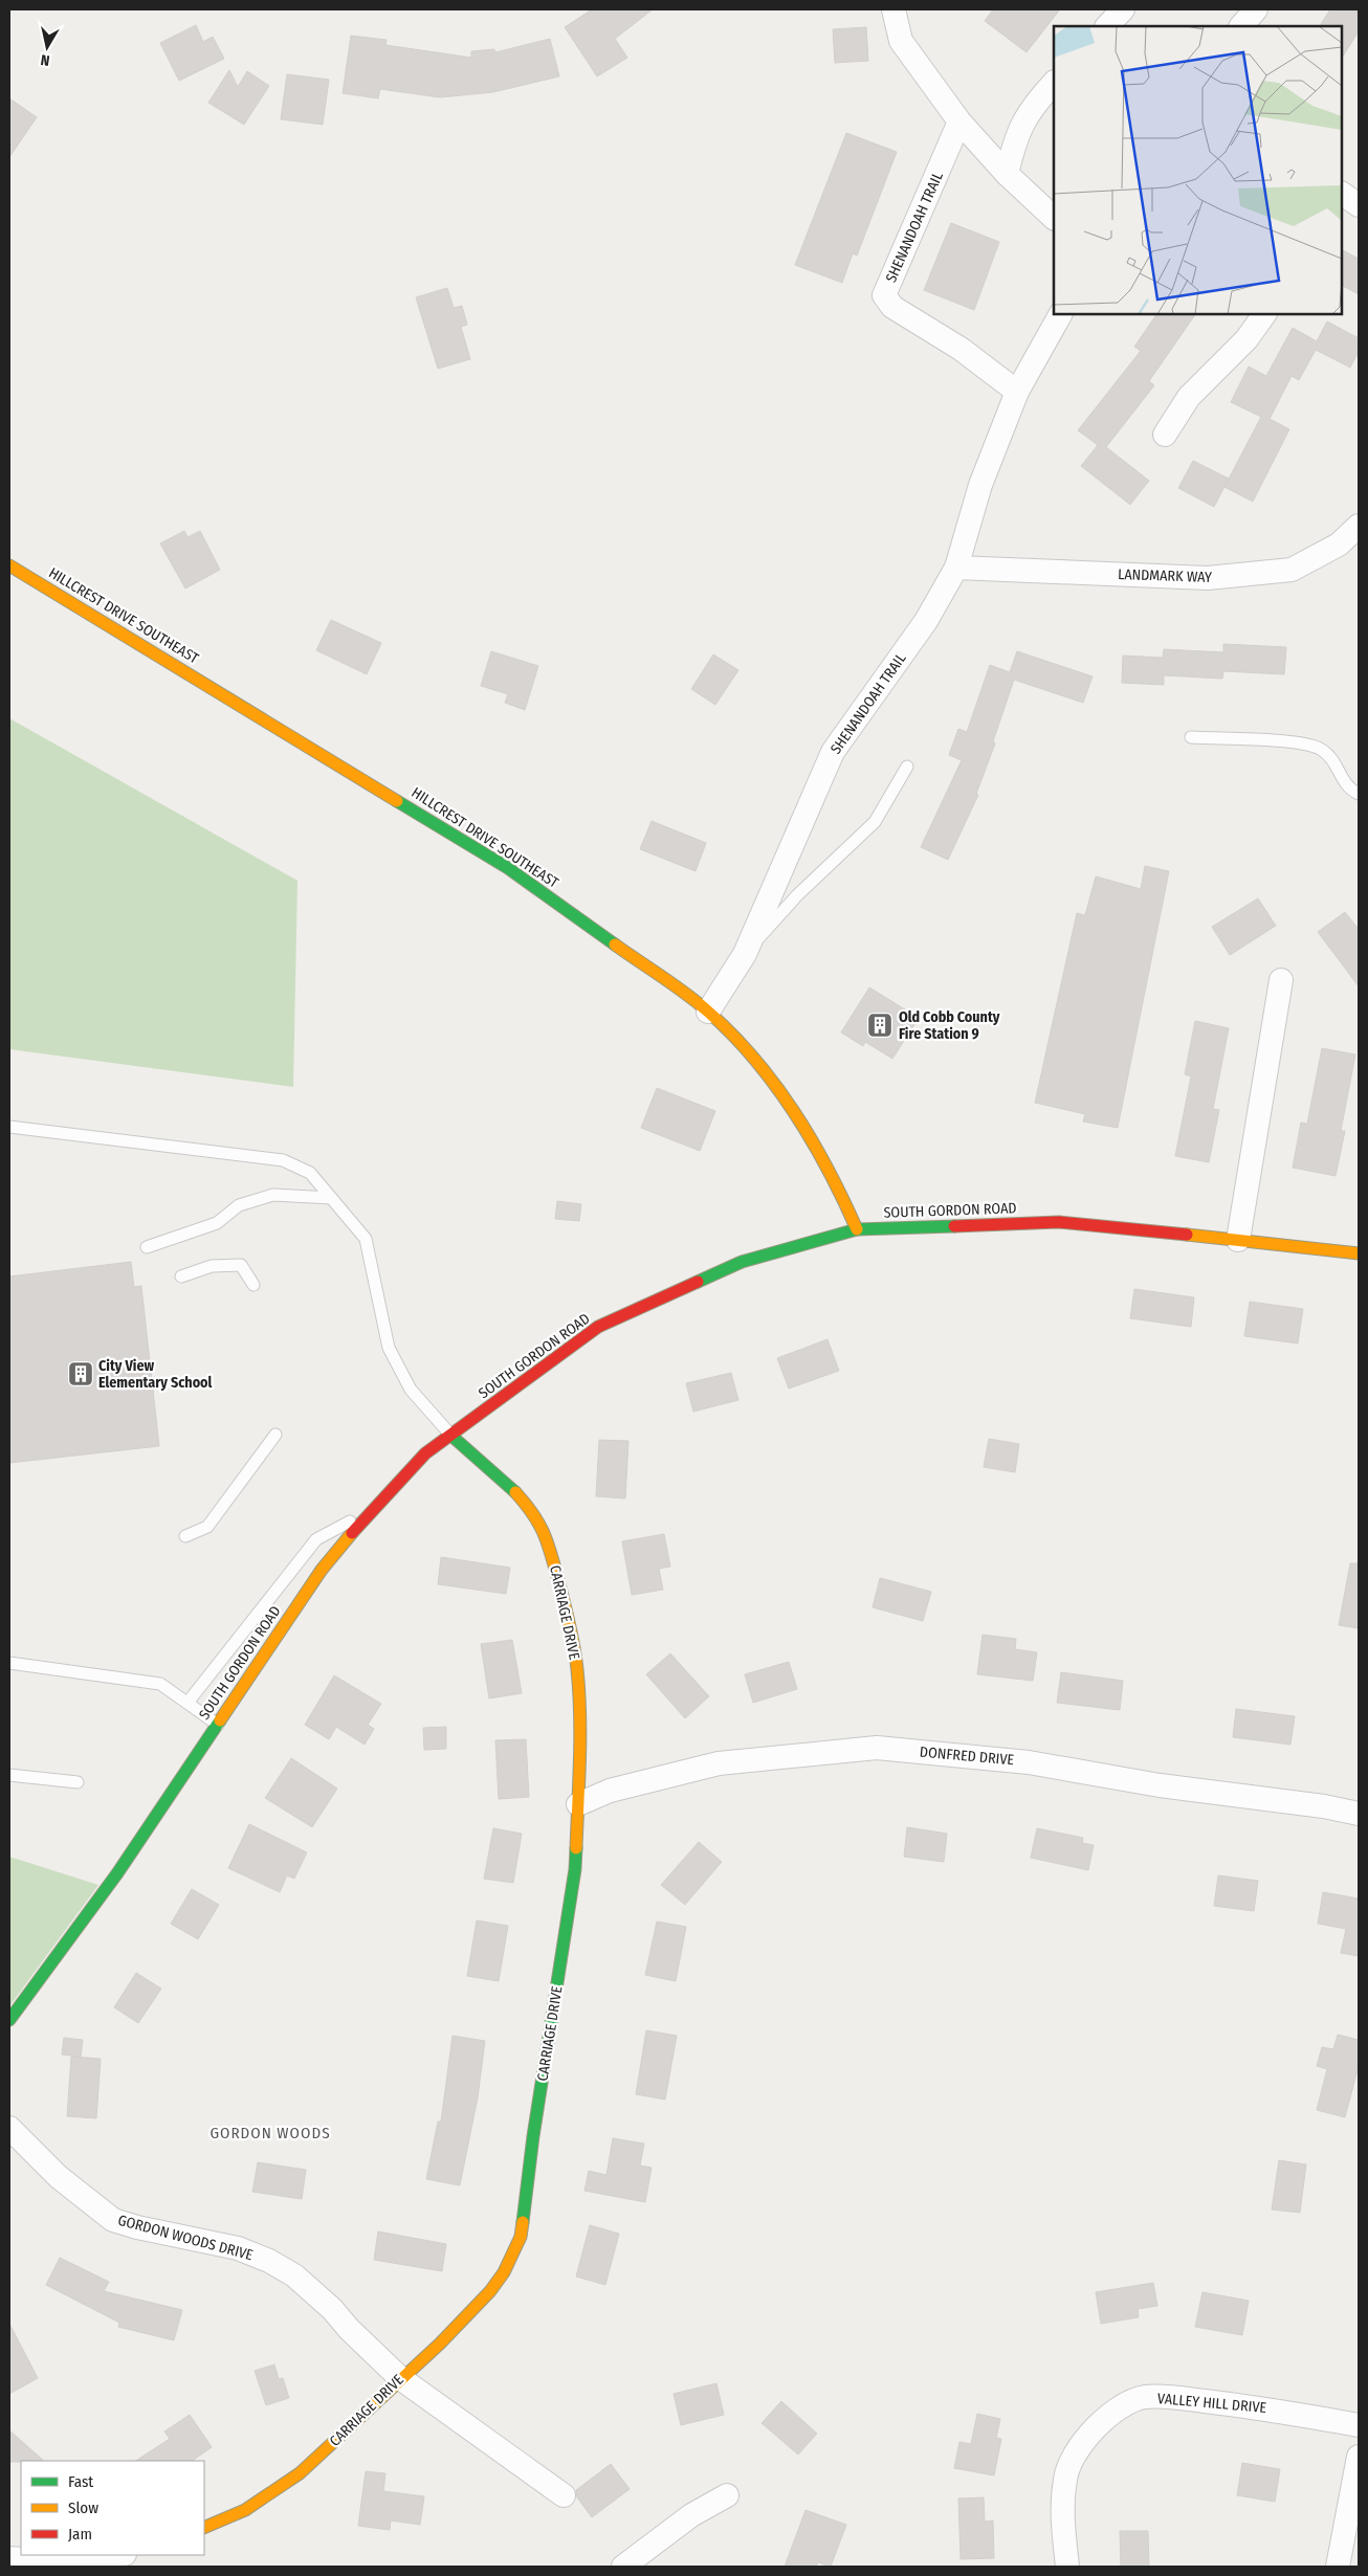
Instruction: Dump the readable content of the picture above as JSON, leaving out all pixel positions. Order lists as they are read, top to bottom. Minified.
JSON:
{"streets":{"street":["SHENANDOAH TRAIL","LANDMARK WAY","HILLCREST DRIVE SOUTHEAST","SOUTH GORDON ROAD","CARRIAGE DRIVE","DONFRED DRIVE","GORDON WOODS DRIVE","VALLEY HILL DRIVE"]},"crossings":[["SHENANDOAH TRAIL","LANDMARK WAY"],["SHENANDOAH TRAIL","HILLCREST DRIVE SOUTHEAST"],["HILLCREST DRIVE SOUTHEAST","SOUTH GORDON ROAD"],["SOUTH GORDON ROAD","CARRIAGE DRIVE"],["CARRIAGE DRIVE","DONFRED DRIVE"],["CARRIAGE DRIVE","GORDON WOODS DRIVE"]],"districts":["GORDON WOODS"],"places":{"building":["Old Cobb County Fire Station 9","City View Elementary School"]},"legend":["Fast","Slow","Jam"],"north":"bottom"}
